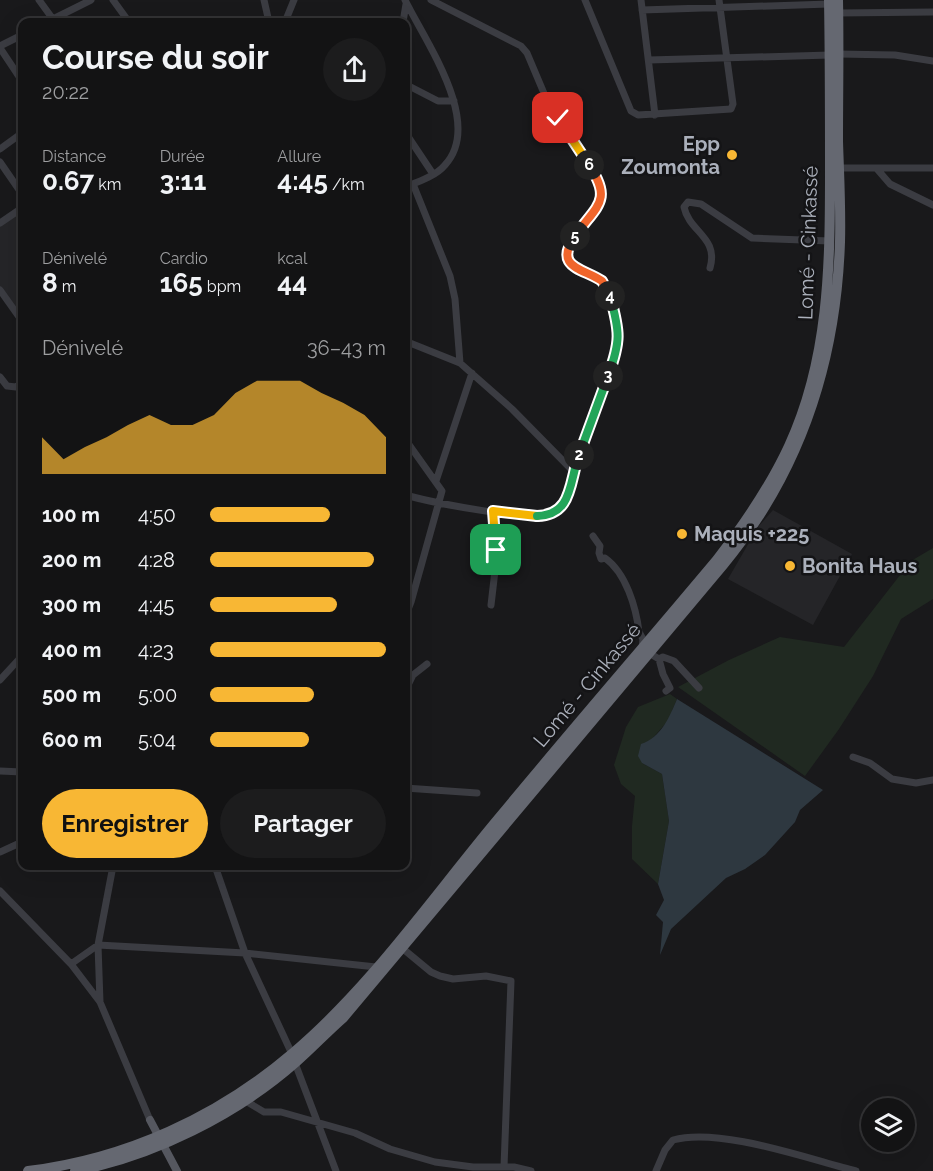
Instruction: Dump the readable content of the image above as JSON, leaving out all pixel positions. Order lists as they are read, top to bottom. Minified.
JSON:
{"streets":{"highway":["Lomé - Cinkassé"]},"places":["Epp Zoumonta","Maquis +225","Bonita Haus"],"page":{"heading":["Course du soir","20:22"],"stats":[["Distance","0.67 km"],["Durée","3:11"],["Allure","4:45 /km"],["Dénivelé","8 m"],["Cardio","165 bpm"],["kcal","44"]],"pins":["6","5","4","3","2"],"chart":["Dénivelé","36–43 m"],"list":[{"name":"100 m","note":"4:50"},{"name":"200 m","note":"4:28"},{"name":"300 m","note":"4:45"},{"name":"400 m","note":"4:23"},{"name":"500 m","note":"5:00"},{"name":"600 m","note":"5:04"}],"buttons":["Enregistrer","Partager"]}}
